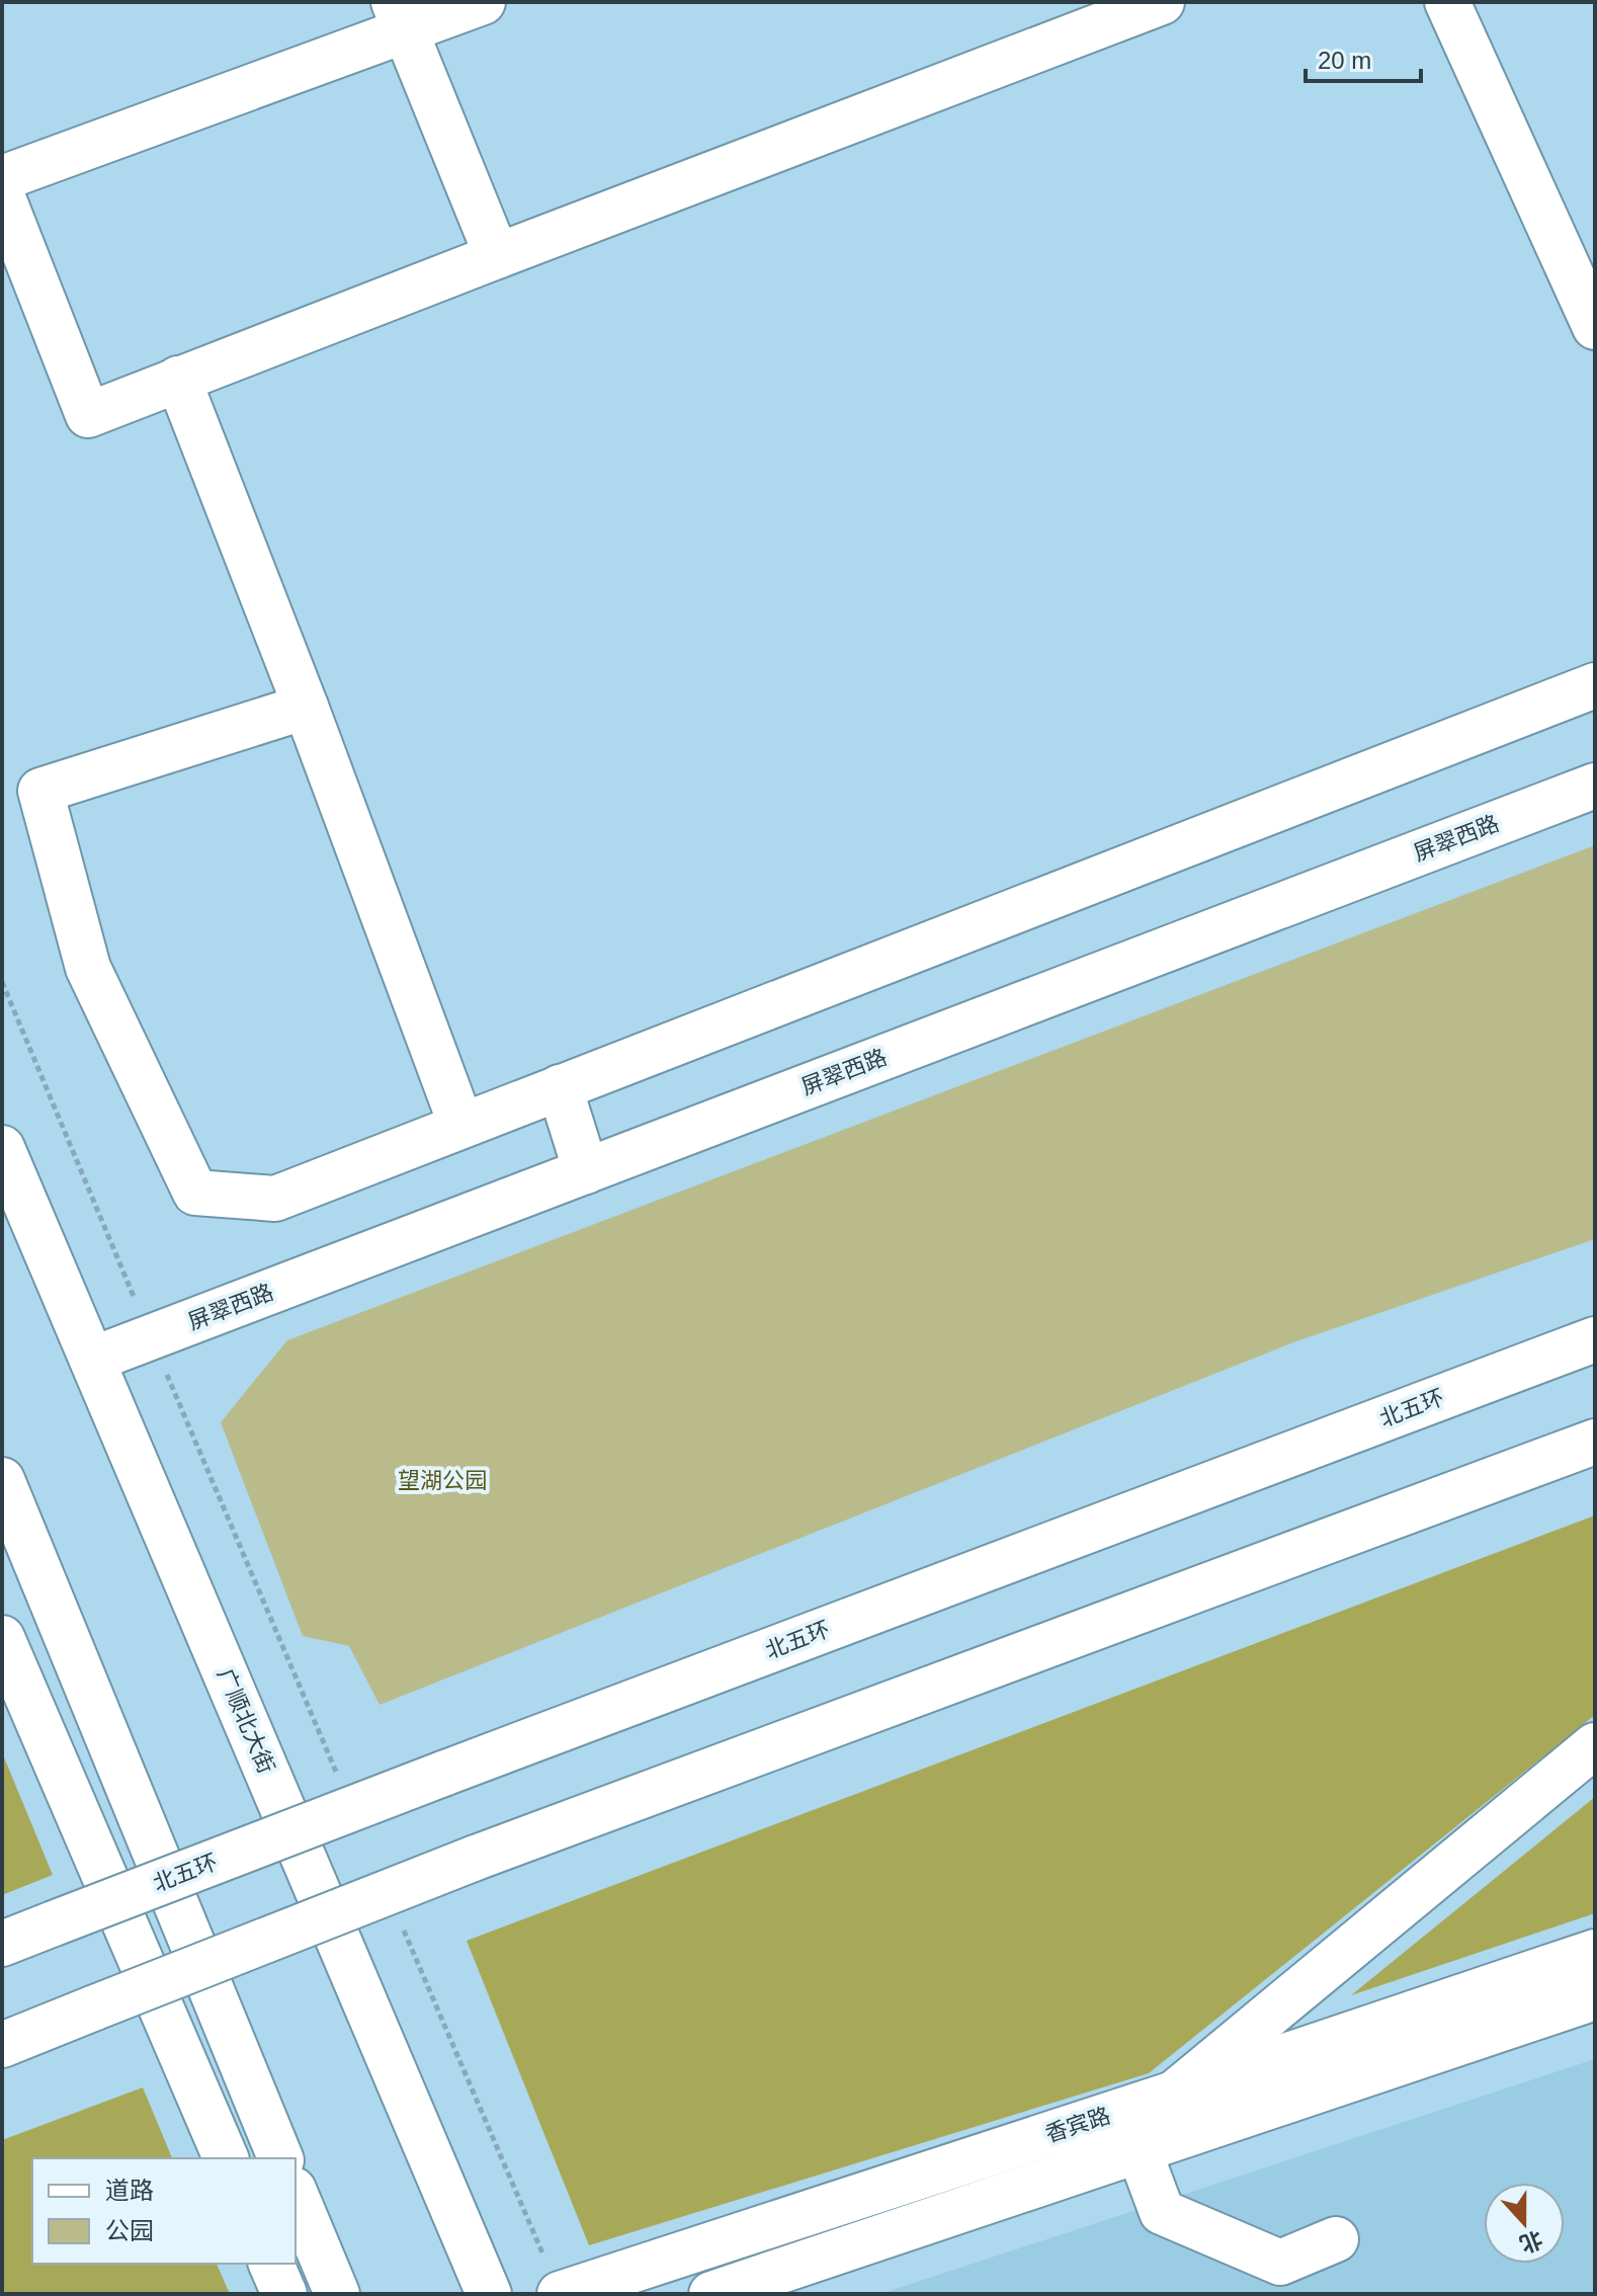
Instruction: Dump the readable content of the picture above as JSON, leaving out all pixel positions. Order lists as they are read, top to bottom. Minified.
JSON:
{"streets":{"main road":["屏翠西路","北五环","广顺北大街","香宾路"]},"crossings":[["屏翠西路","广顺北大街"]],"parks":["望湖公园"],"legend":["道路","公园"],"scale_bar":"20 m","north":"bottom"}
